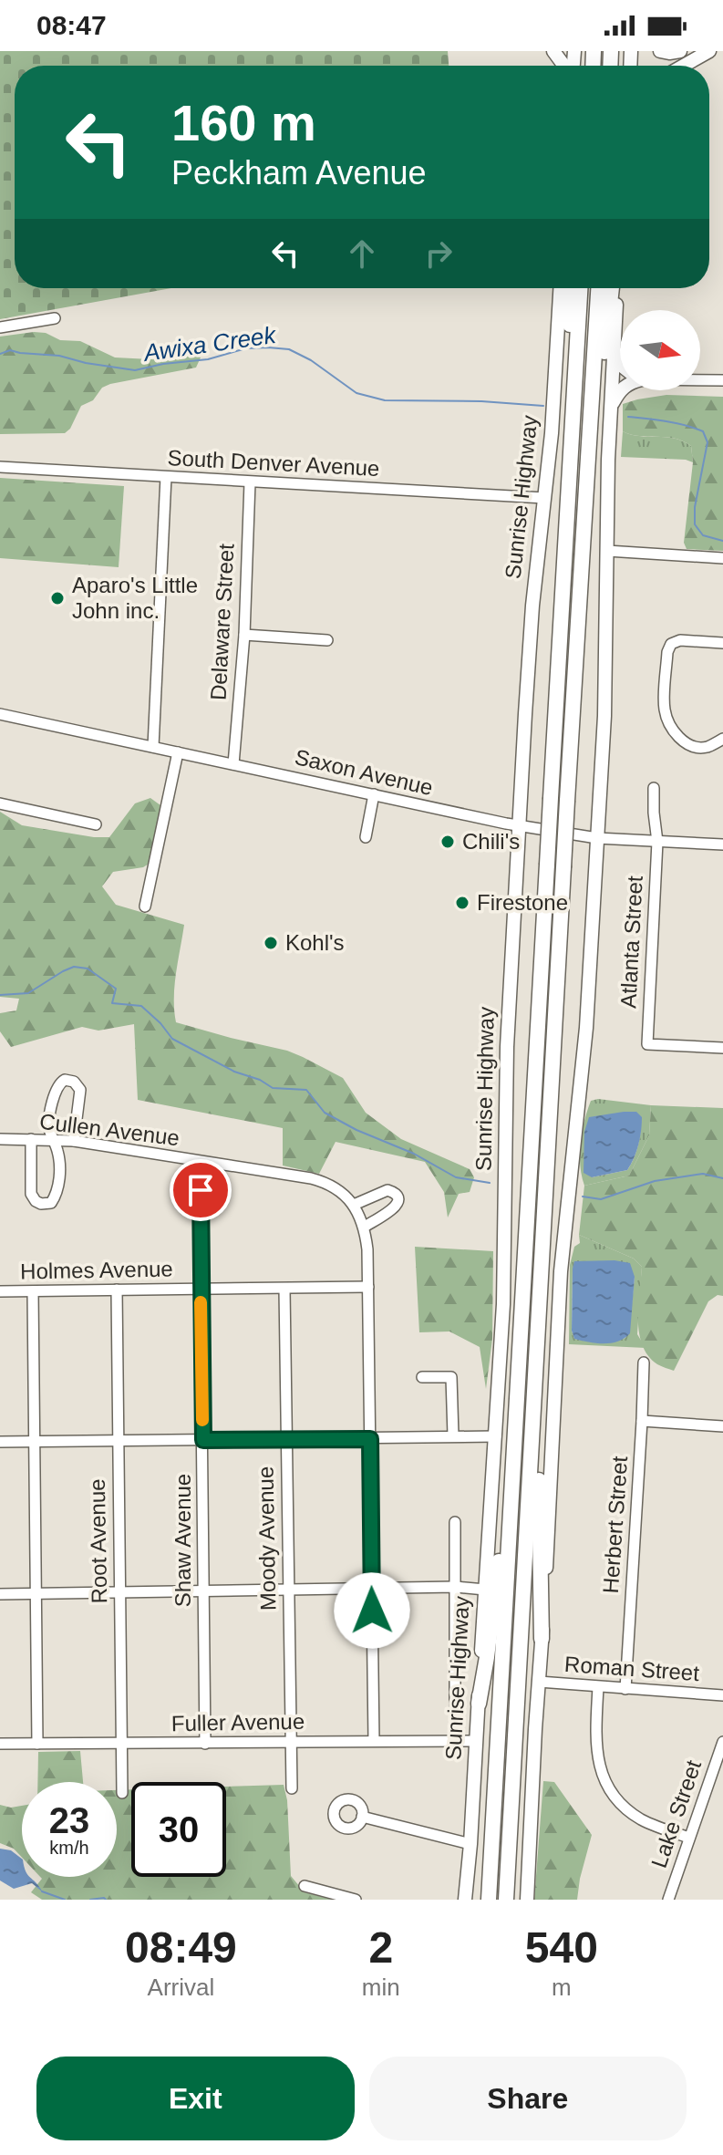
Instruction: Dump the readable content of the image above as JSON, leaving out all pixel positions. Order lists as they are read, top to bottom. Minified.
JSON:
{"streets":{"highway":["Sunrise Highway"],"street":["South Denver Avenue","Delaware Street","Saxon Avenue","Atlanta Street","Cullen Avenue","Holmes Avenue","Herbert Street","Moody Avenue","Shaw Avenue","Root Avenue","Roman Street","Fuller Avenue","Lake Street"]},"crossings":[["South Denver Avenue","Sunrise Highway"],["South Denver Avenue","Delaware Street"],["Sunrise Highway","Saxon Avenue"],["Sunrise Highway","Fuller Avenue"],["Delaware Street","Saxon Avenue"],["Saxon Avenue","Atlanta Street"],["Cullen Avenue","Shaw Avenue"],["Holmes Avenue","Moody Avenue"],["Holmes Avenue","Shaw Avenue"],["Holmes Avenue","Root Avenue"],["Herbert Street","Roman Street"],["Moody Avenue","Fuller Avenue"],["Shaw Avenue","Fuller Avenue"],["Root Avenue","Fuller Avenue"]],"water":["Awixa Creek"],"places":["Aparo's Little John inc.","Chili's","Firestone","Kohl's"],"north":"right","page":{"status":"08:47","turn":["160 m","Peckham Avenue"],"speed":"23 km/h","limit":"30","eta":["08:49","Arrival","2","min","540","m"],"buttons":["Exit","Share"]}}
